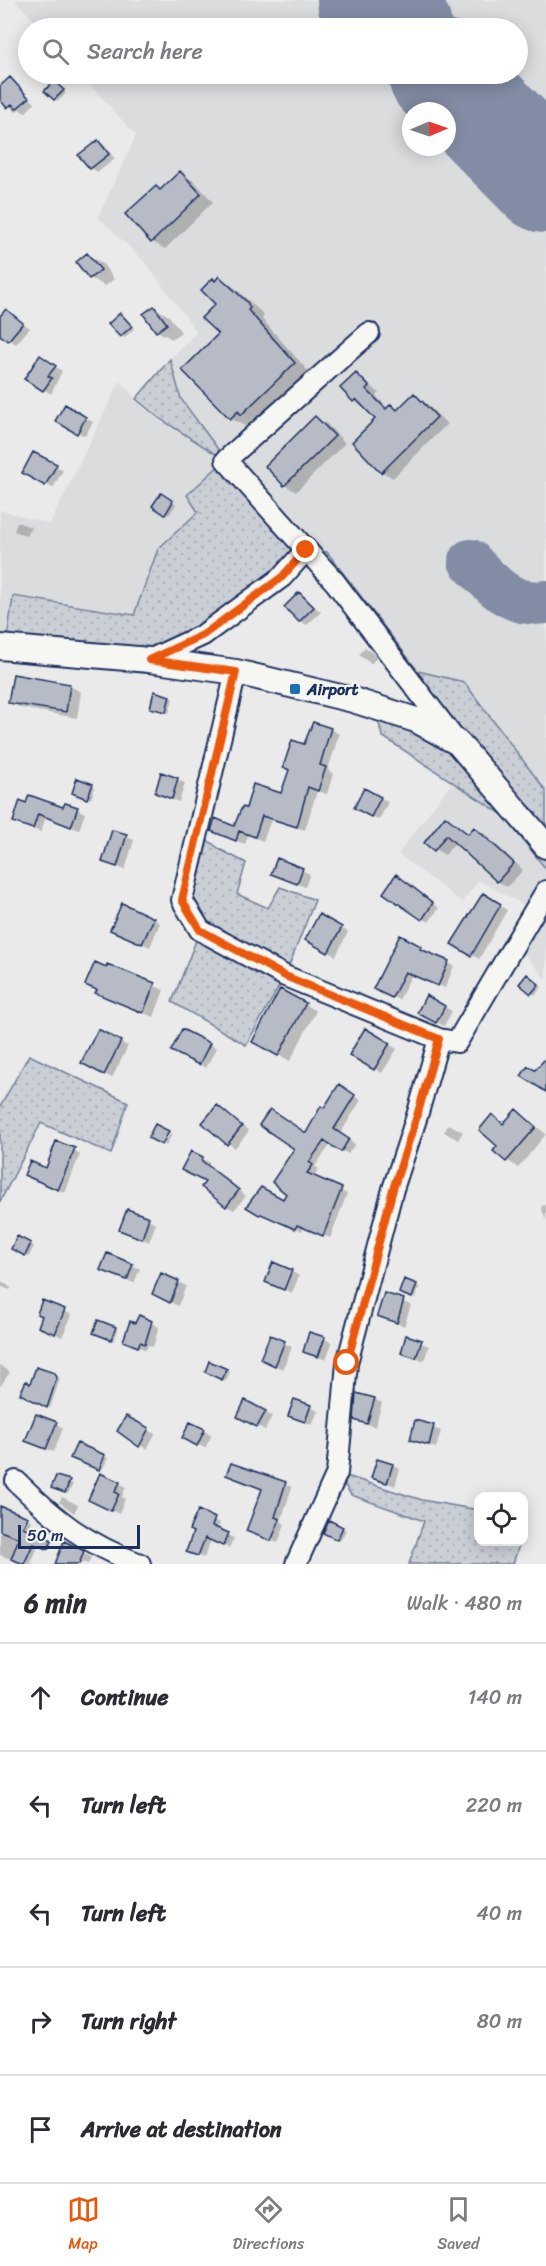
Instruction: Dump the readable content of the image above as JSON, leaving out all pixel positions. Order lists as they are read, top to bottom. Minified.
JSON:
{"places":{"transit":["Airport"]},"scale_bar":"50 m","north":"right","page":{"search":"Search here","scale":"50 m","heading":["6 min","Walk · 480 m"],"list":[["Continue","140 m"],["Turn left","220 m"],["Turn left","40 m"],["Turn right","80 m"],"Arrive at destination"],"nav":["Map","Directions","Saved"]}}
